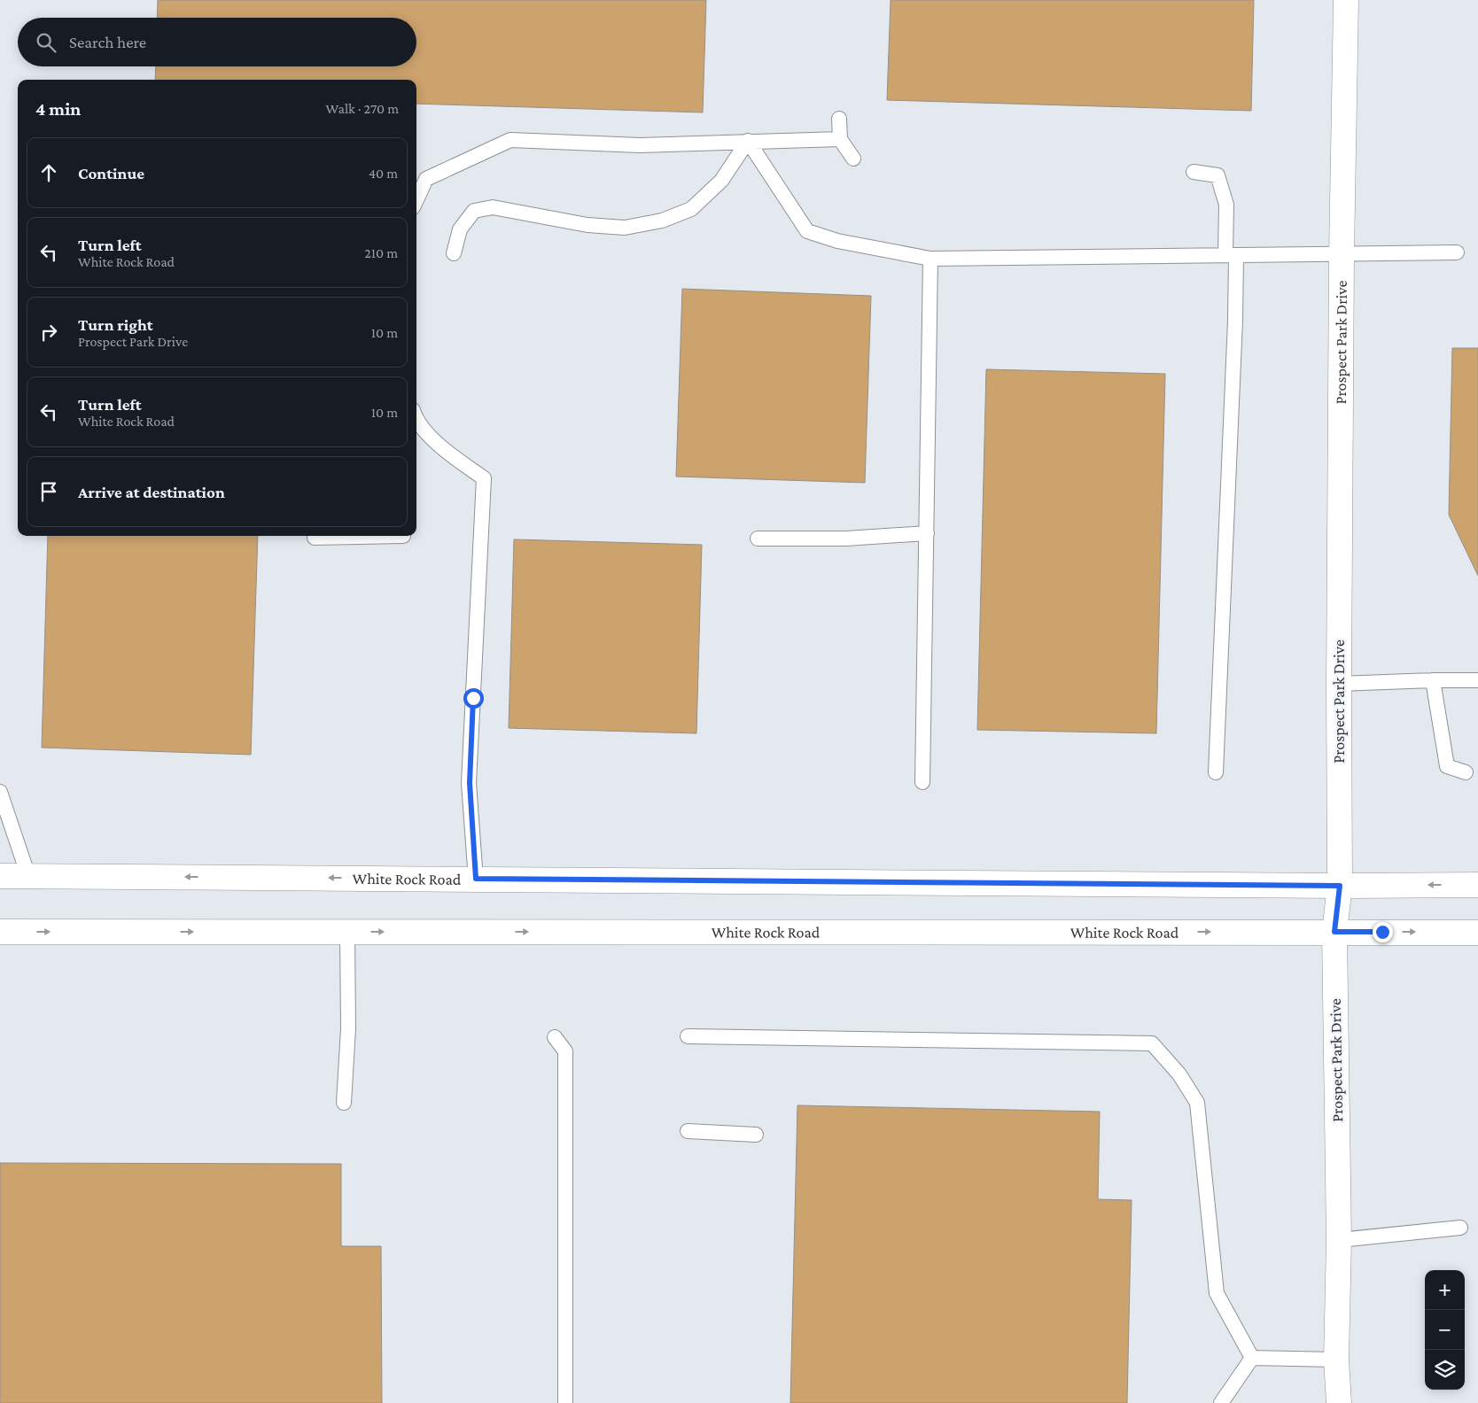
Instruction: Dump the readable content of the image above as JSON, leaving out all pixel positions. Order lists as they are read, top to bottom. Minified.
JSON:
{"streets":{"main road":["Prospect Park Drive","White Rock Road"]},"crossings":[["Prospect Park Drive","White Rock Road"]],"page":{"search":"Search here","heading":["4 min","Walk · 270 m"],"list":[["Continue","40 m"],["Turn left","White Rock Road","210 m"],["Turn right","Prospect Park Drive","10 m"],["Turn left","White Rock Road","10 m"],"Arrive at destination"],"map_buttons":["+","−"]}}
